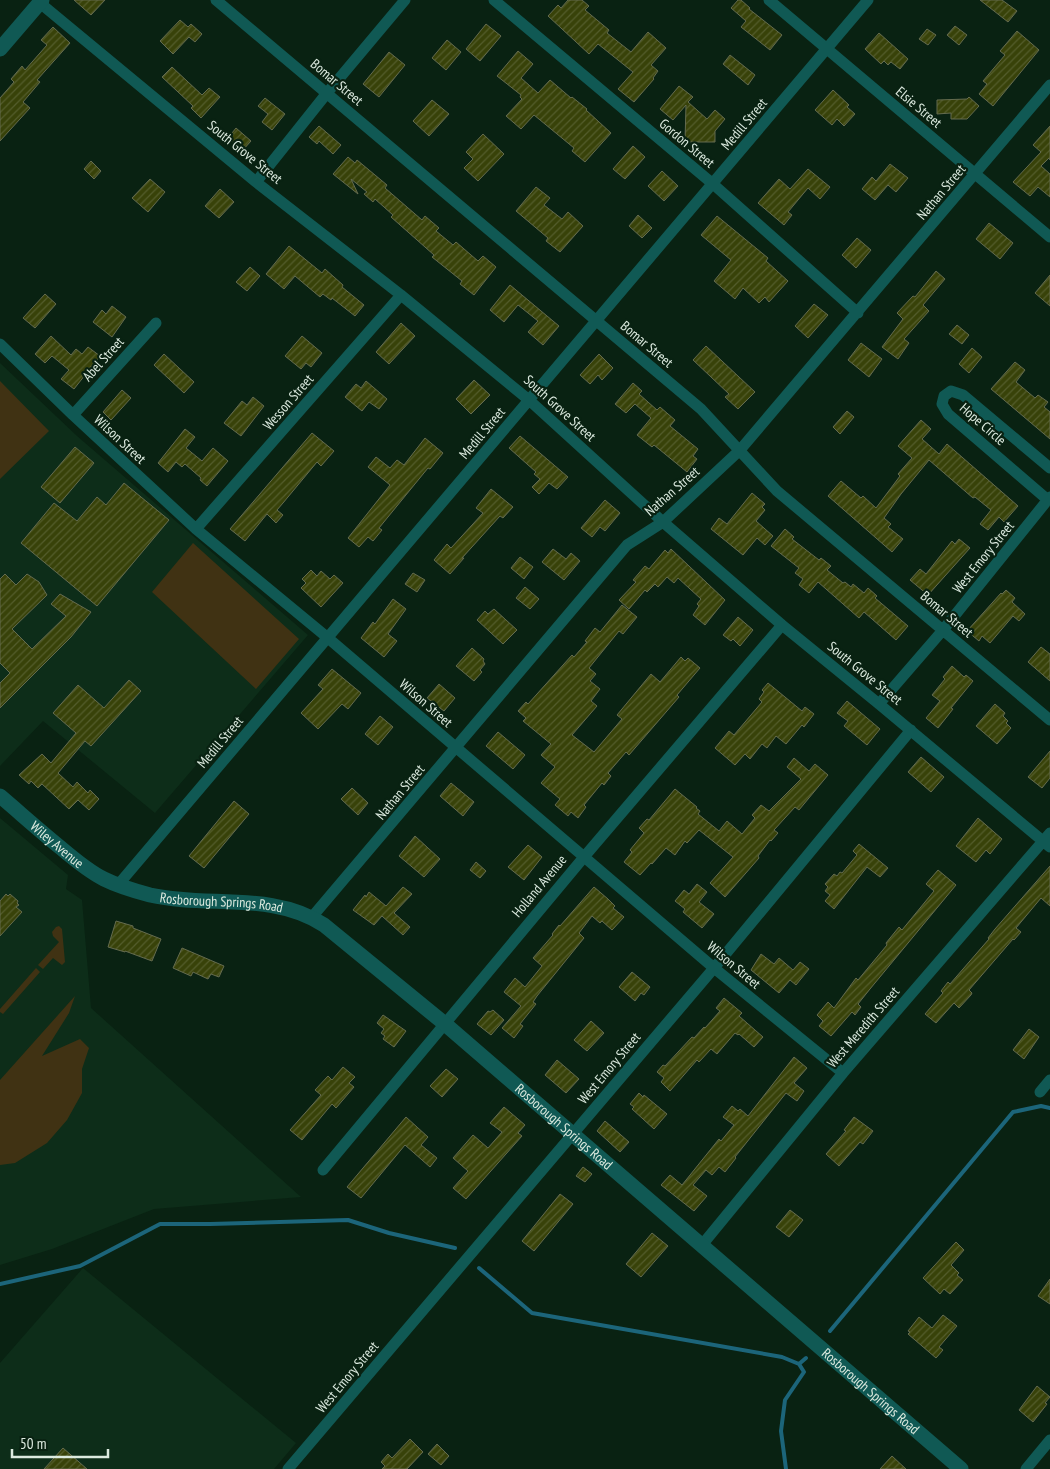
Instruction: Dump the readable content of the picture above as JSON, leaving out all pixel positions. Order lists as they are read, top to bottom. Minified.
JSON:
{"streets":{"street":["Bomar Street","Elsie Street","Medill Street","Gordon Street","South Grove Street","Nathan Street","Abel Street","Wesson Street","Hope Circle","Wilson Street","West Emory Street","Wiley Avenue","Holland Avenue","Rosborough Springs Road","West Meredith Street"]},"crossings":[["Bomar Street","Medill Street"],["Bomar Street","Nathan Street"],["Bomar Street","West Emory Street"],["Elsie Street","Medill Street"],["Elsie Street","Nathan Street"],["Medill Street","Gordon Street"],["Medill Street","South Grove Street"],["Medill Street","Wilson Street"],["Medill Street","Wiley Avenue"],["Medill Street","Rosborough Springs Road"],["Gordon Street","Nathan Street"],["South Grove Street","Nathan Street"],["South Grove Street","Wesson Street"],["South Grove Street","West Emory Street"],["South Grove Street","Holland Avenue"],["South Grove Street","West Meredith Street"],["Nathan Street","Wilson Street"],["Nathan Street","Rosborough Springs Road"],["Abel Street","Wilson Street"],["Wesson Street","Wilson Street"],["Hope Circle","West Emory Street"],["Wilson Street","West Emory Street"],["Wilson Street","Holland Avenue"],["Wilson Street","West Meredith Street"],["West Emory Street","Rosborough Springs Road"],["Wiley Avenue","Rosborough Springs Road"],["Holland Avenue","Rosborough Springs Road"],["Rosborough Springs Road","West Meredith Street"]],"scale_bar":"50 m"}
